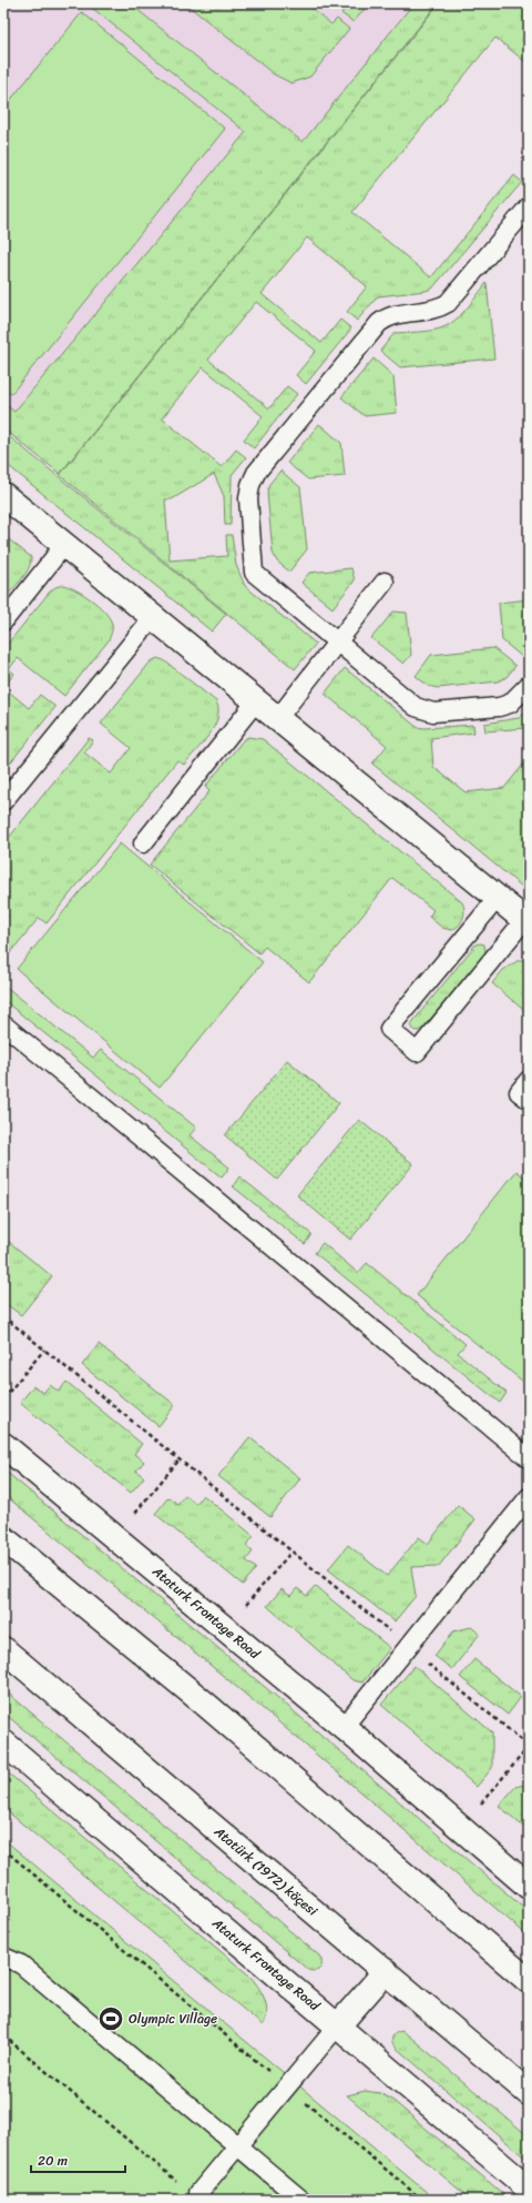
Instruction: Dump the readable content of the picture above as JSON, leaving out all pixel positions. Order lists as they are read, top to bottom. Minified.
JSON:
{"streets":{"street":["Ataturk Frontage Road","Atatürk (1972) köçesi"]},"places":{"sports":["Olympic Village"]},"scale_bar":"20 m"}
